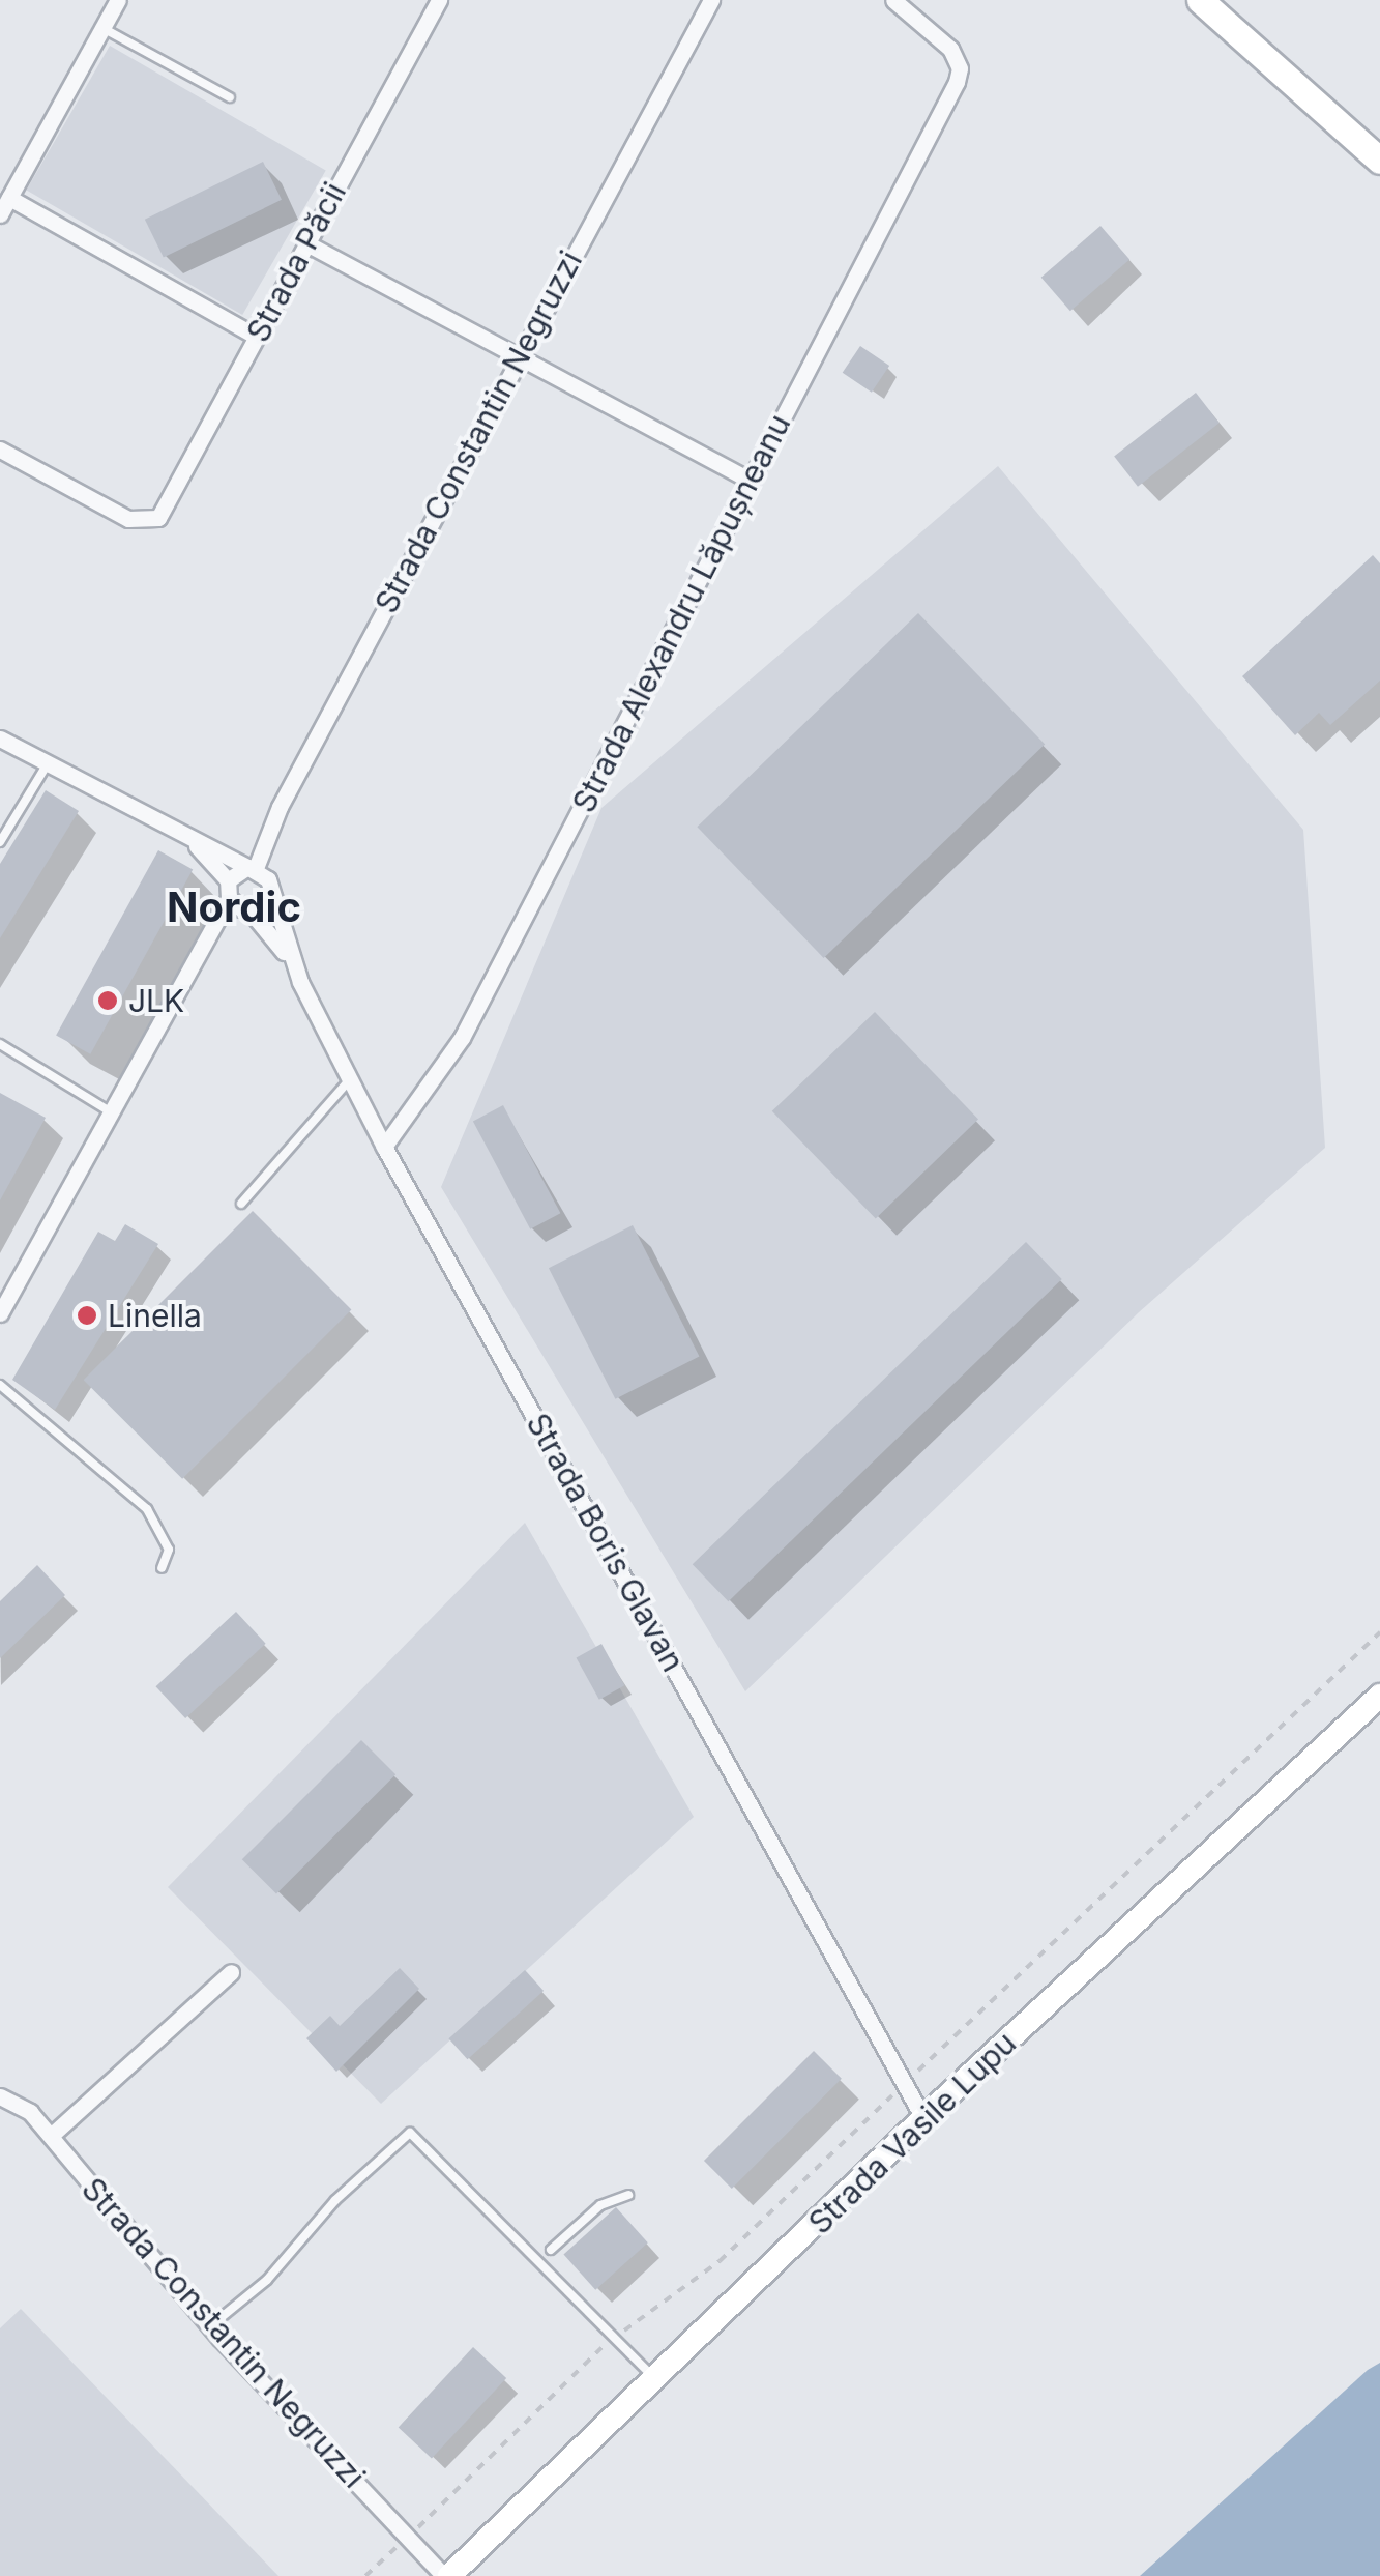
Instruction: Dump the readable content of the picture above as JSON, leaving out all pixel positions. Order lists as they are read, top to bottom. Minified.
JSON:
{"streets":{"main road":["Strada Vasile Lupu"],"street":["Strada Păcii","Strada Constantin Negruzzi","Strada Alexandru Lăpușneanu","Strada Boris Glavan"]},"crossings":[["Strada Constantin Negruzzi","Strada Boris Glavan"],["Strada Constantin Negruzzi","Strada Vasile Lupu"],["Strada Alexandru Lăpușneanu","Strada Boris Glavan"],["Strada Boris Glavan","Strada Vasile Lupu"]],"districts":["Nordic"],"places":["JLK","Linella"]}
